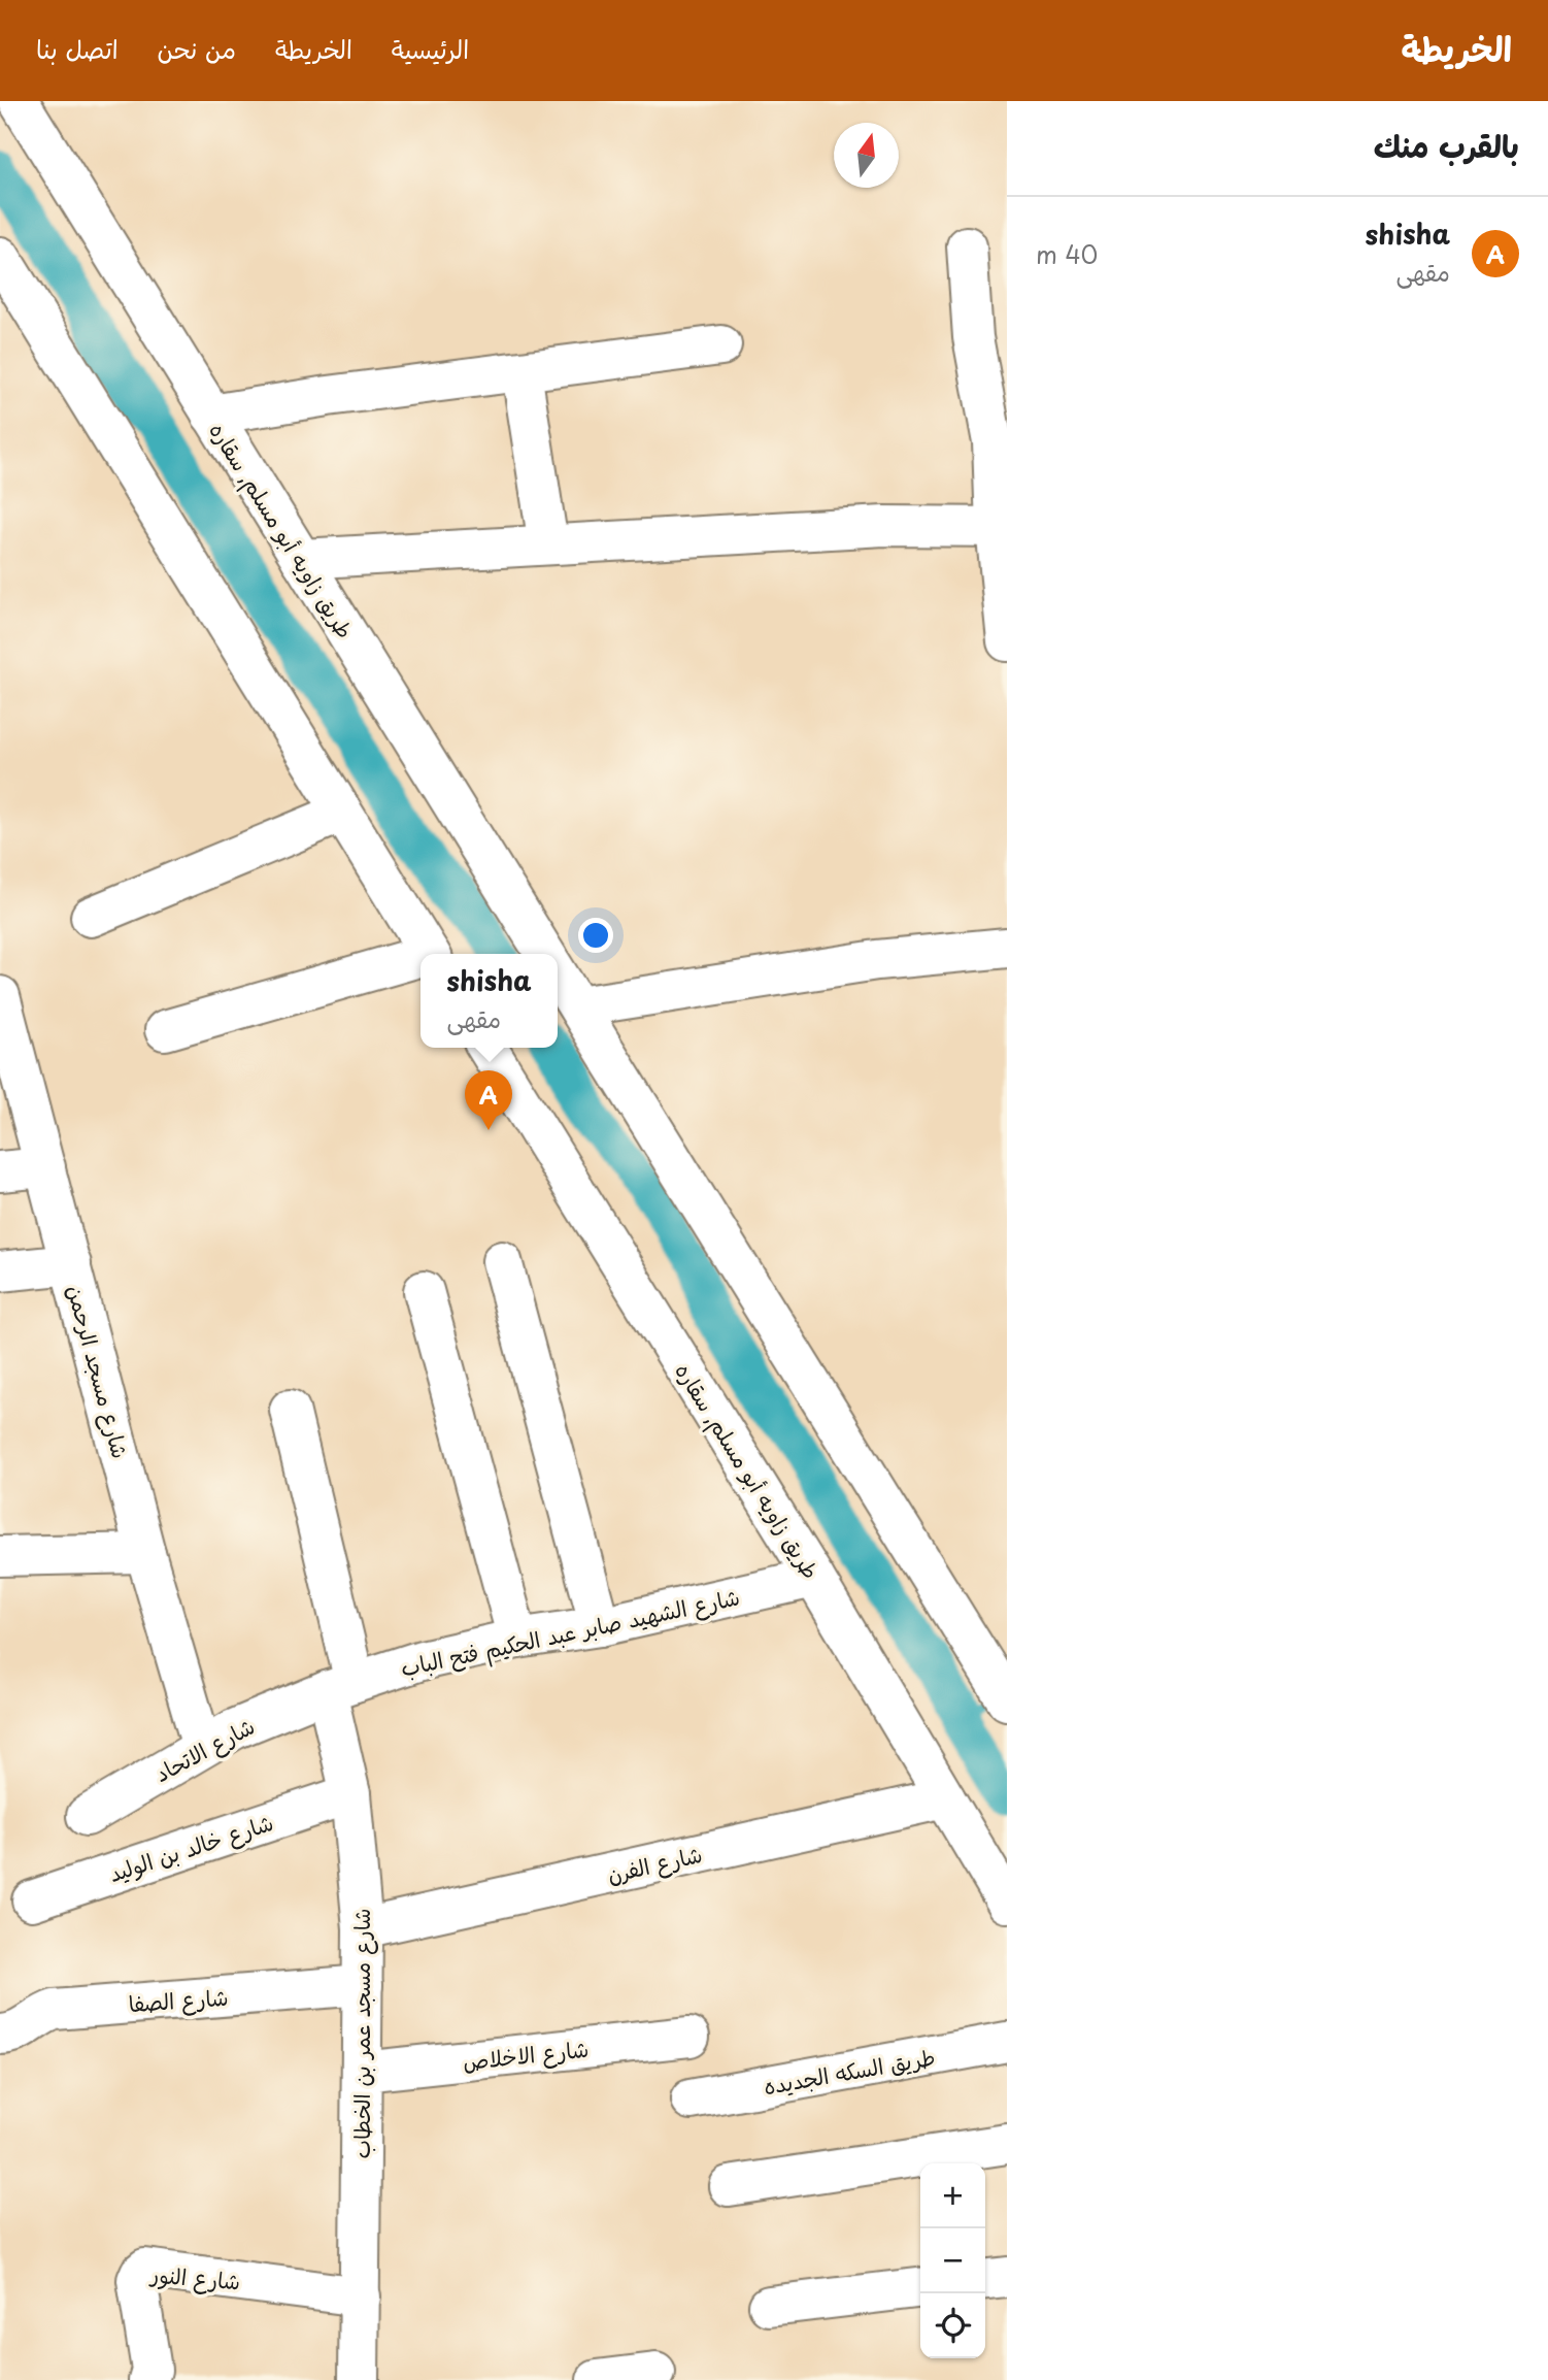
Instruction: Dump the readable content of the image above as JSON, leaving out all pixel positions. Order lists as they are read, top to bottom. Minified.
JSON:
{"streets":{"street":["طريق زاويه أبو مسلم, سقاره","شارع مسجد الرحمن","شارع الشهيد صابر عبد الحكيم فتح الباب","شارع الاتحاد","شارع خالد بن الوليد","شارع الفرن","شارع الصفا","شارع مسجد عمر بن الخطاب","شارع الاخلاص","طريق السكه الجديده","شارع النور"]},"crossings":[["طريق زاويه أبو مسلم, سقاره","شارع الشهيد صابر عبد الحكيم فتح الباب"],["طريق زاويه أبو مسلم, سقاره","شارع الفرن"],["شارع مسجد الرحمن","شارع الاتحاد"],["شارع الشهيد صابر عبد الحكيم فتح الباب","شارع الاتحاد"],["شارع الشهيد صابر عبد الحكيم فتح الباب","شارع مسجد عمر بن الخطاب"],["شارع الاتحاد","شارع مسجد عمر بن الخطاب"],["شارع خالد بن الوليد","شارع مسجد عمر بن الخطاب"],["شارع الفرن","شارع مسجد عمر بن الخطاب"],["شارع الصفا","شارع مسجد عمر بن الخطاب"],["شارع مسجد عمر بن الخطاب","شارع الاخلاص"],["شارع مسجد عمر بن الخطاب","شارع النور"]],"north":"top","page":{"header":"الخريطة","nav":["الرئيسية","الخريطة","من نحن","اتصل بنا"],"heading":"بالقرب منك","list":[{"mark":"A","name":"shisha","note":"مقهى","value":"40 m"}],"popup":["shisha","مقهى"],"pins":"A","map_buttons":["+","−"]}}
